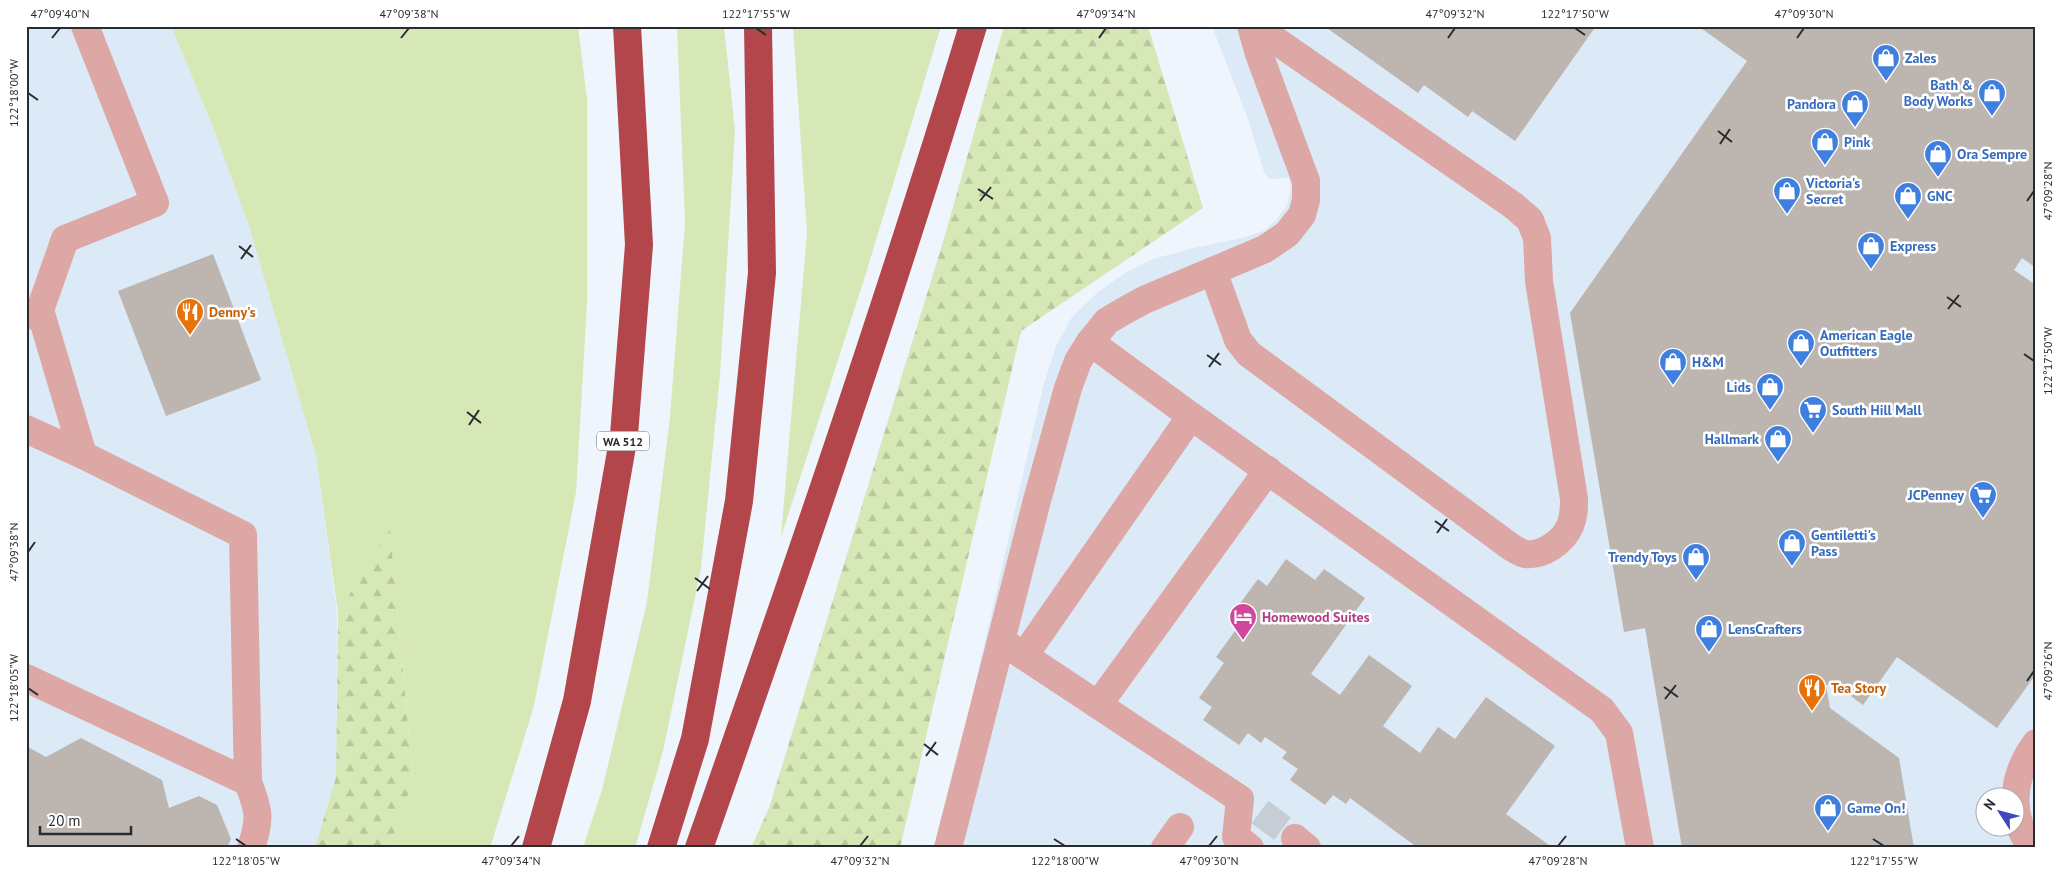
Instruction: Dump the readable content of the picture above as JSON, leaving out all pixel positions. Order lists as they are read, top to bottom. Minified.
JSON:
{"streets":{"highway":["WA 512"]},"places":{"shop":["Zales","Bath & Body Works","Pandora","Pink","Ora Sempre","Victoria's Secret","GNC","Express","American Eagle Outfitters","H&M","Lids","Hallmark","Gentiletti's Pass","Trendy Toys","LensCrafters","Game On!"],"restaurant":["Denny's","Tea Story"],"supermarket":["South Hill Mall","JCPenney"],"hotel":["Homewood Suites"]},"scale_bar":"20 m","north":"top left","coordinates":["47°09'40\"N","47°09'38\"N","122°17'55\"W","47°09'34\"N","47°09'32\"N","122°17'50\"W","47°09'30\"N","122°18'00\"W","47°09'28\"N","47°09'26\"N","122°18'05\"W"]}
